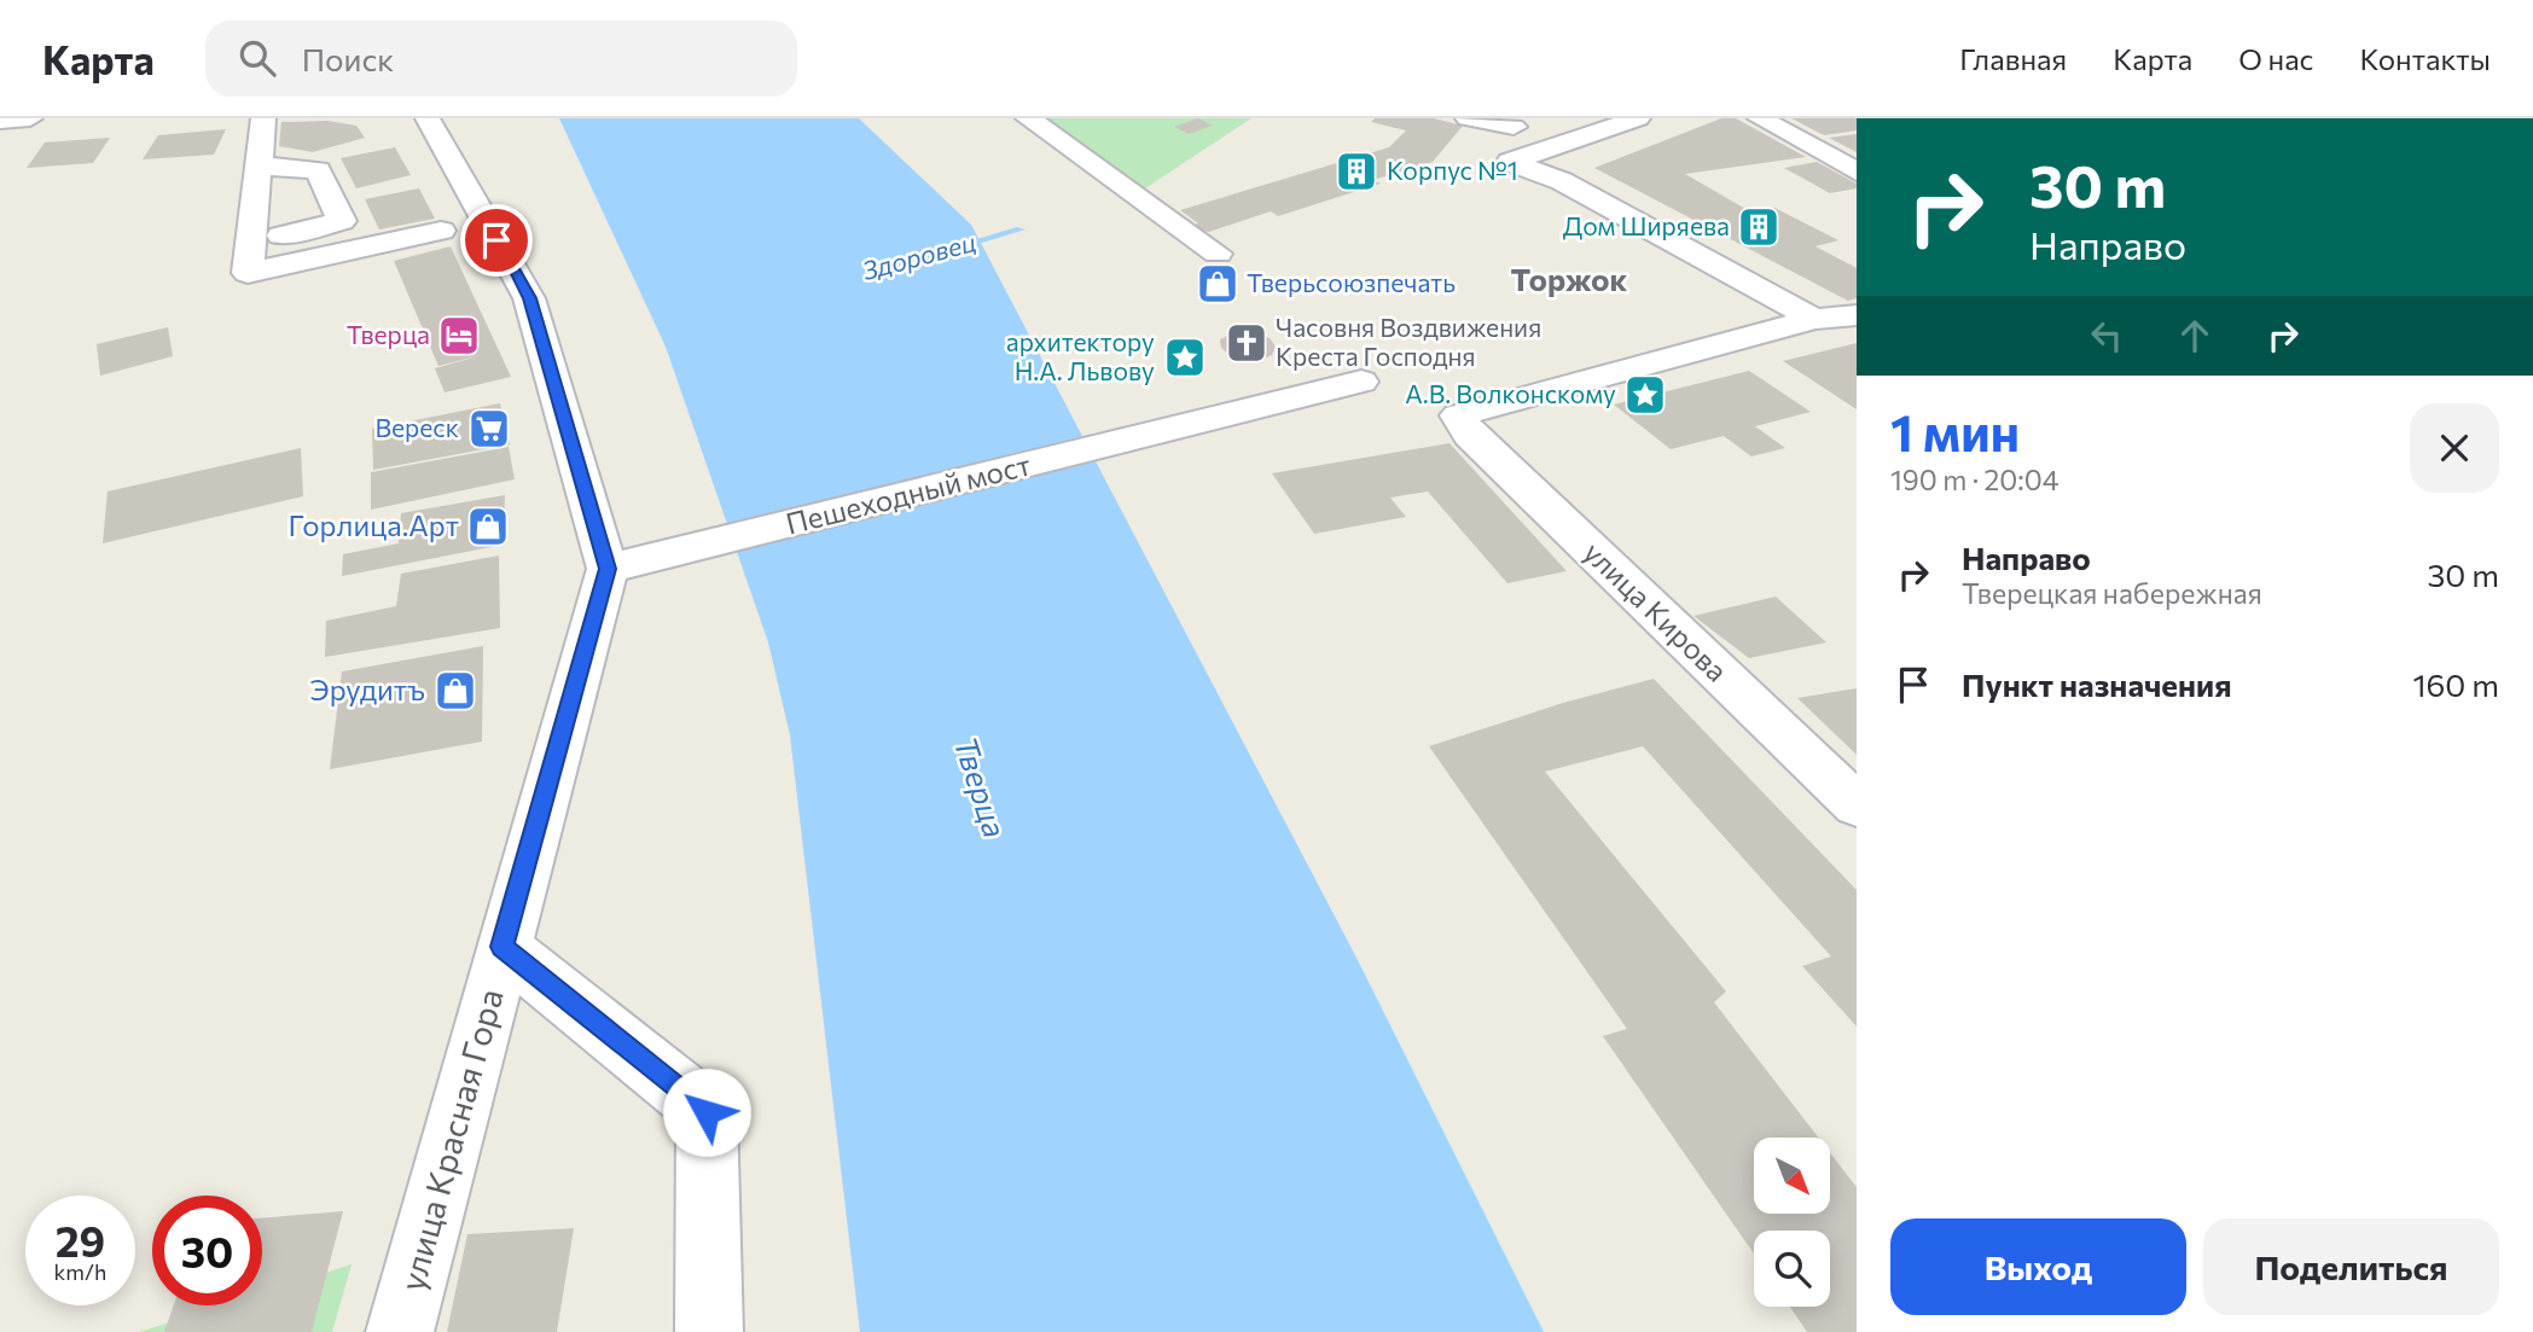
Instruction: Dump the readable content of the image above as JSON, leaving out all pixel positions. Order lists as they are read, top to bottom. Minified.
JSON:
{"streets":{"street":["Пешеходный мост","улица Кирова","улица Красная Гора"]},"crossings":[["Пешеходный мост","улица Красная Гора"]],"districts":["Торжок"],"water":["Здоровец","Тверца"],"places":{"building":["Корпус №1","Дом Ширяева"],"shop":["Тверьсоюзпечать","Горлица.Арт","Эрудитъ"],"hotel":["Тверца"],"church":["Часовня Воздвижения Креста Господня"],"place":["архитектору Н.А. Львову","А.В. Волконскому"],"supermarket":["Вереск"]},"north":"bottom right","page":{"header":"Карта","search":"Поиск","nav":["Главная","Карта","О нас","Контакты"],"turn":["30 m","Направо"],"heading":["1 мин","190 m · 20:04"],"list":[{"name":"Направо","note":"Тверецкая набережная","value":"30 m"},{"name":"Пункт назначения","value":"160 m"}],"speed":"29 km/h","limit":"30","buttons":["Выход","Поделиться"]}}
